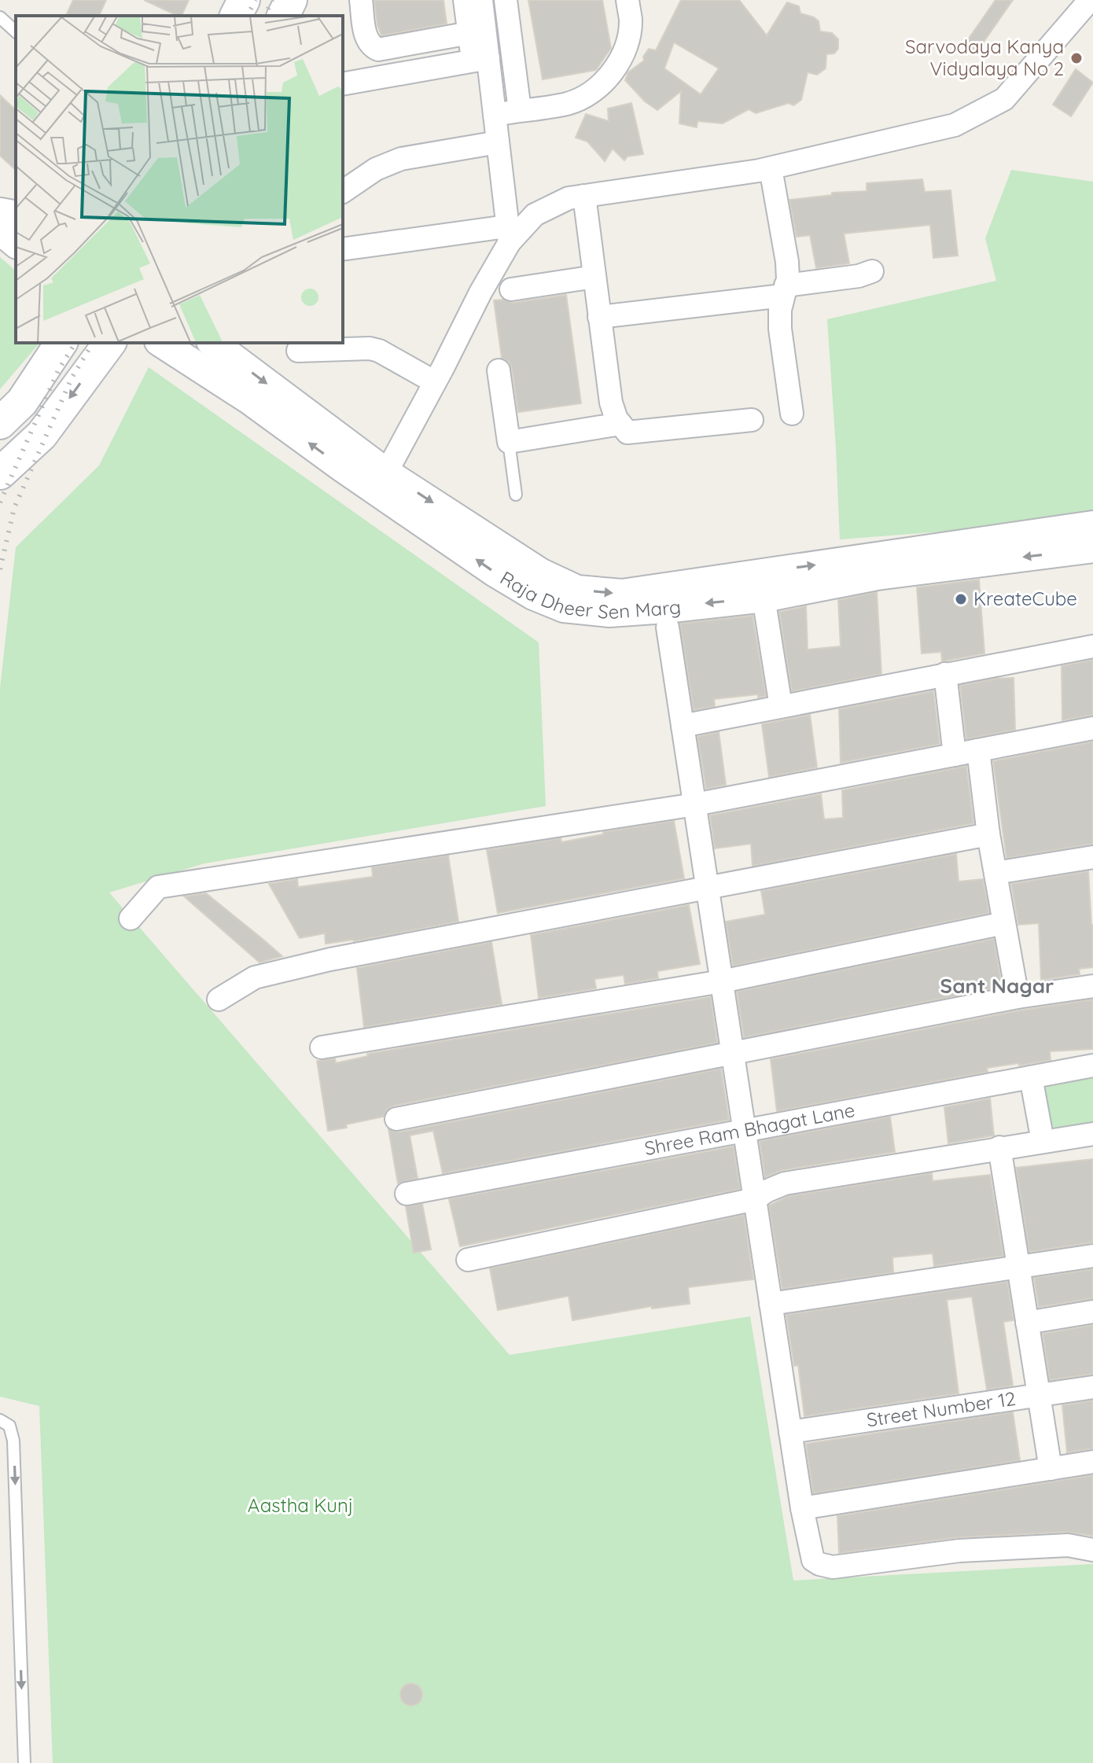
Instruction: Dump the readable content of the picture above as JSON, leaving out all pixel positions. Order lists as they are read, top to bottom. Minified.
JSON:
{"streets":{"street":["Raja Dheer Sen Marg","Shree Ram Bhagat Lane","Street Number 12"]},"districts":["Sant Nagar"],"parks":["Aastha Kunj"],"places":["Sarvodaya Kanya Vidyalaya No 2","KreateCube"]}
